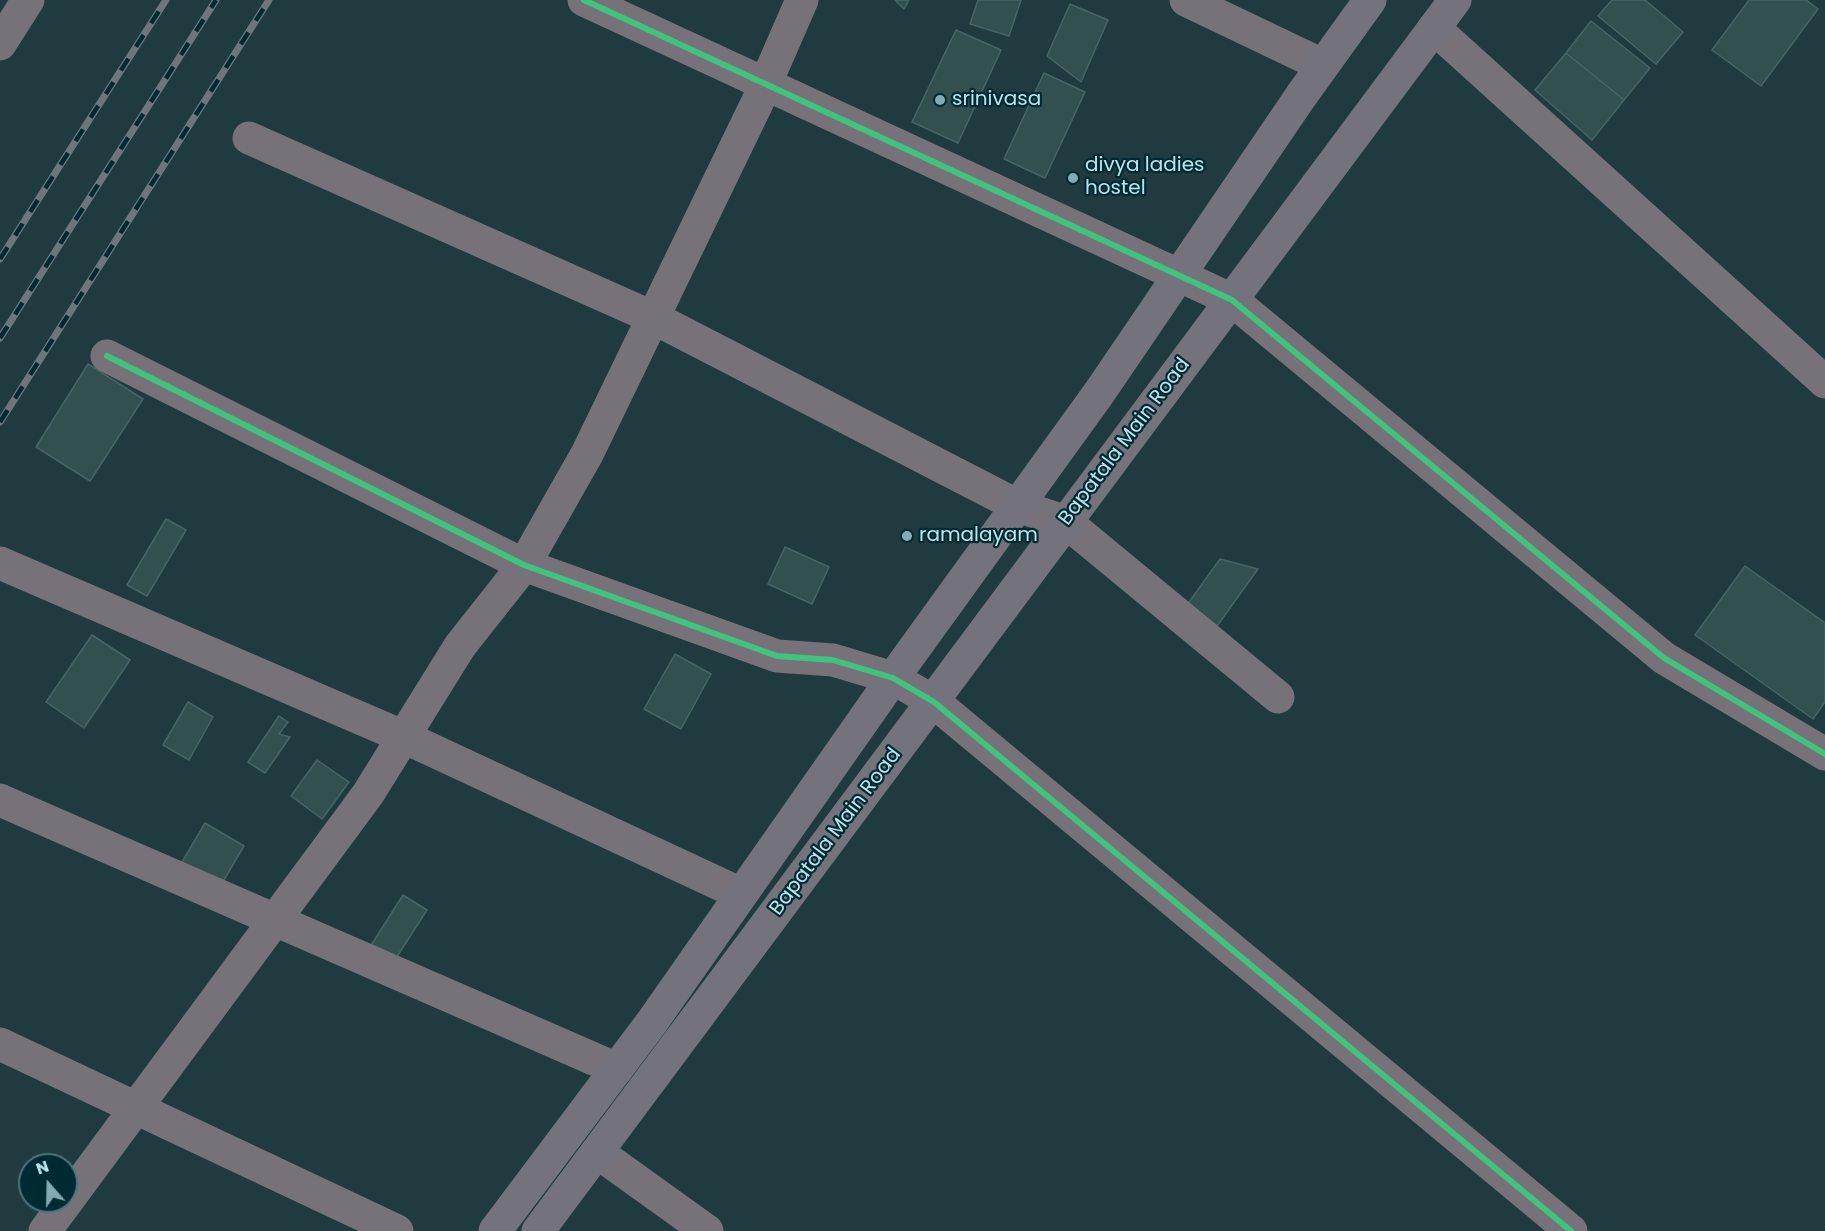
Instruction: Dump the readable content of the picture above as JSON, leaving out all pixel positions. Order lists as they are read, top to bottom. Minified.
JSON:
{"streets":{"main road":["Bapatala Main Road"]},"places":["srinivasa","divya ladies hostel","ramalayam"],"north":"top"}
